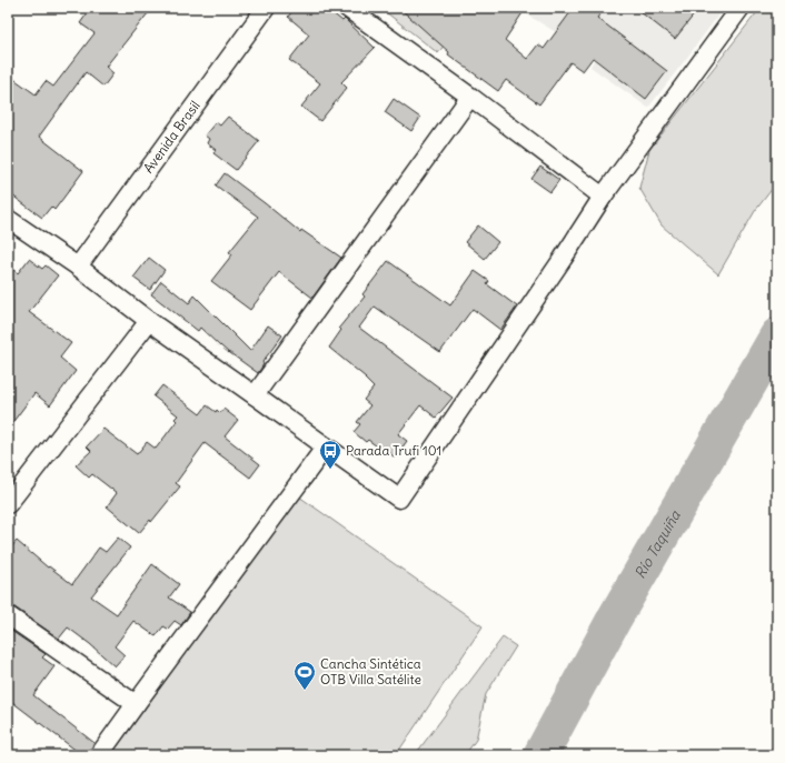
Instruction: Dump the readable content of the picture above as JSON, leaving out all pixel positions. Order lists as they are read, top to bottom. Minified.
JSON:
{"streets":{"street":["Avenida Brasil"]},"water":["Río Taquiña"],"places":{"bus stop":["Parada Trufi 101"],"sports":["Cancha Sintética OTB Villa Satélite"]}}
